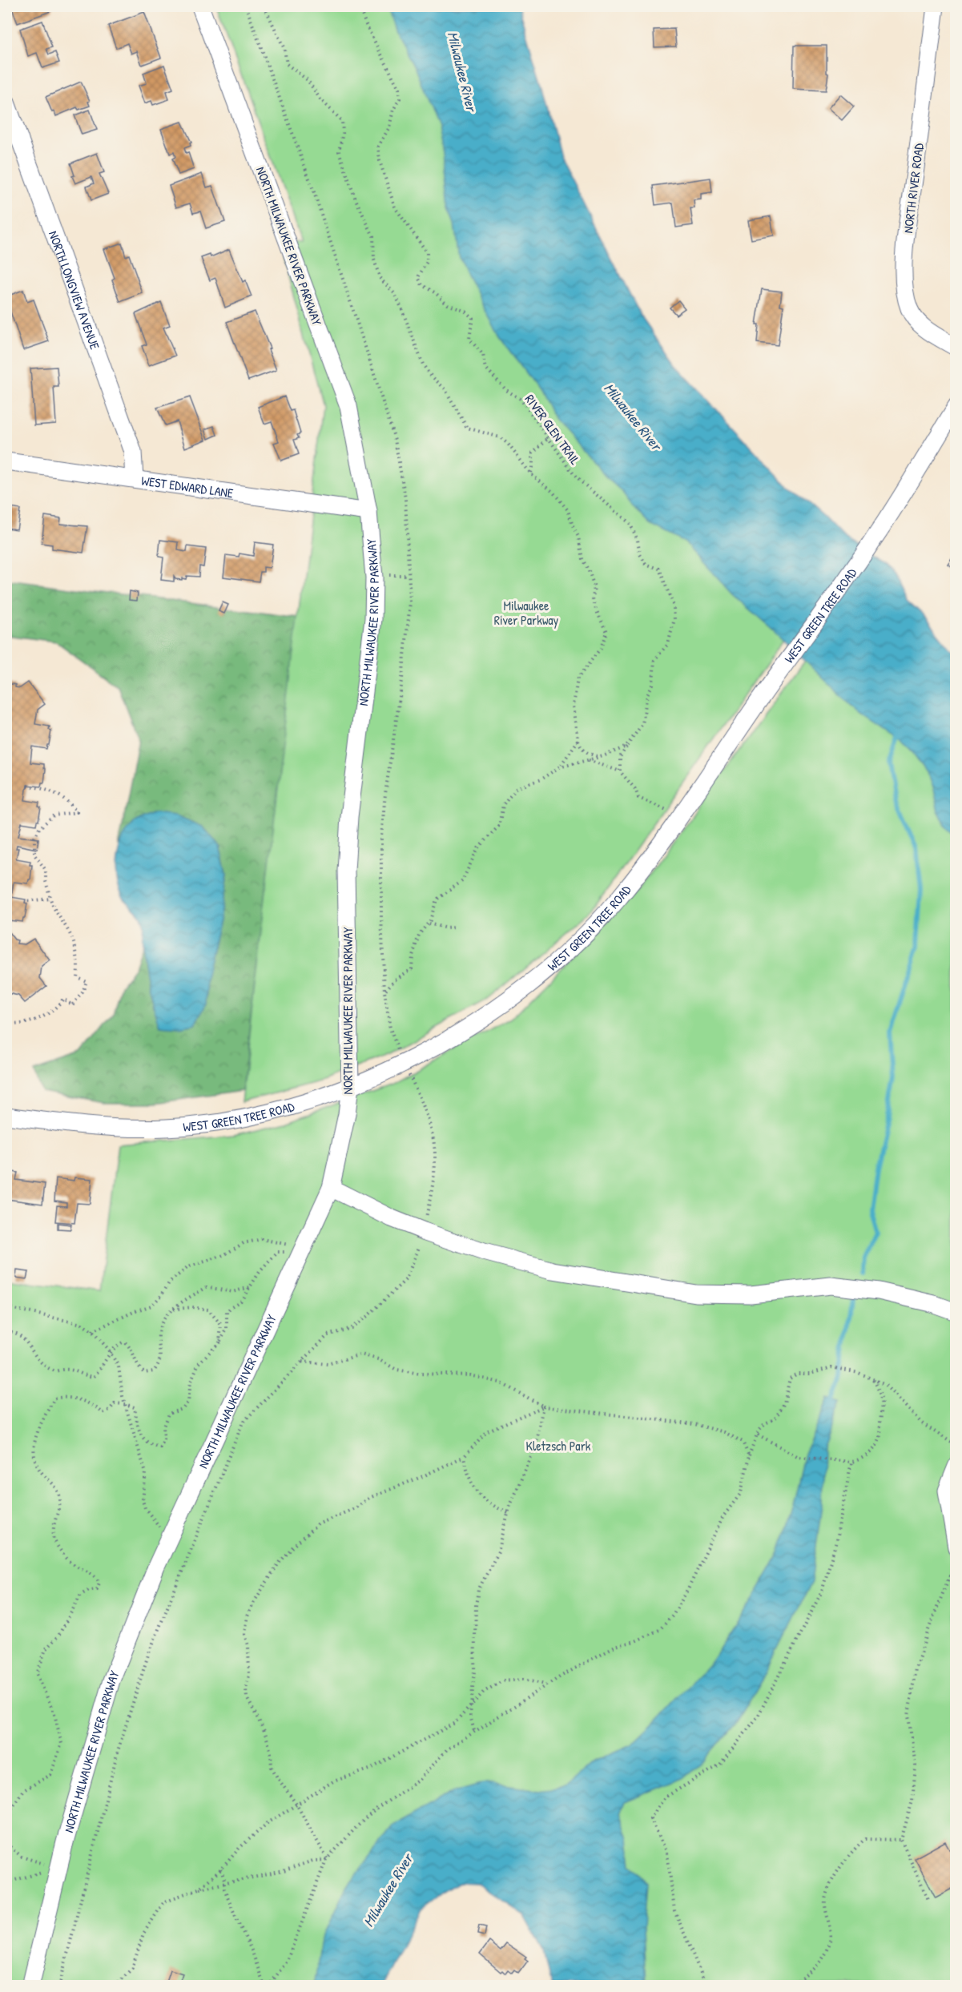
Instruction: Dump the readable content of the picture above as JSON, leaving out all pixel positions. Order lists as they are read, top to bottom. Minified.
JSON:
{"streets":{"street":["NORTH RIVER ROAD","NORTH MILWAUKEE RIVER PARKWAY","NORTH LONGVIEW AVENUE","WEST EDWARD LANE","WEST GREEN TREE ROAD"],"path":["RIVER GLEN TRAIL"]},"crossings":[["NORTH MILWAUKEE RIVER PARKWAY","WEST EDWARD LANE"],["NORTH MILWAUKEE RIVER PARKWAY","WEST GREEN TREE ROAD"],["NORTH LONGVIEW AVENUE","WEST EDWARD LANE"]],"water":["Milwaukee River"],"parks":["Milwaukee River Parkway","Kletzsch Park"]}
